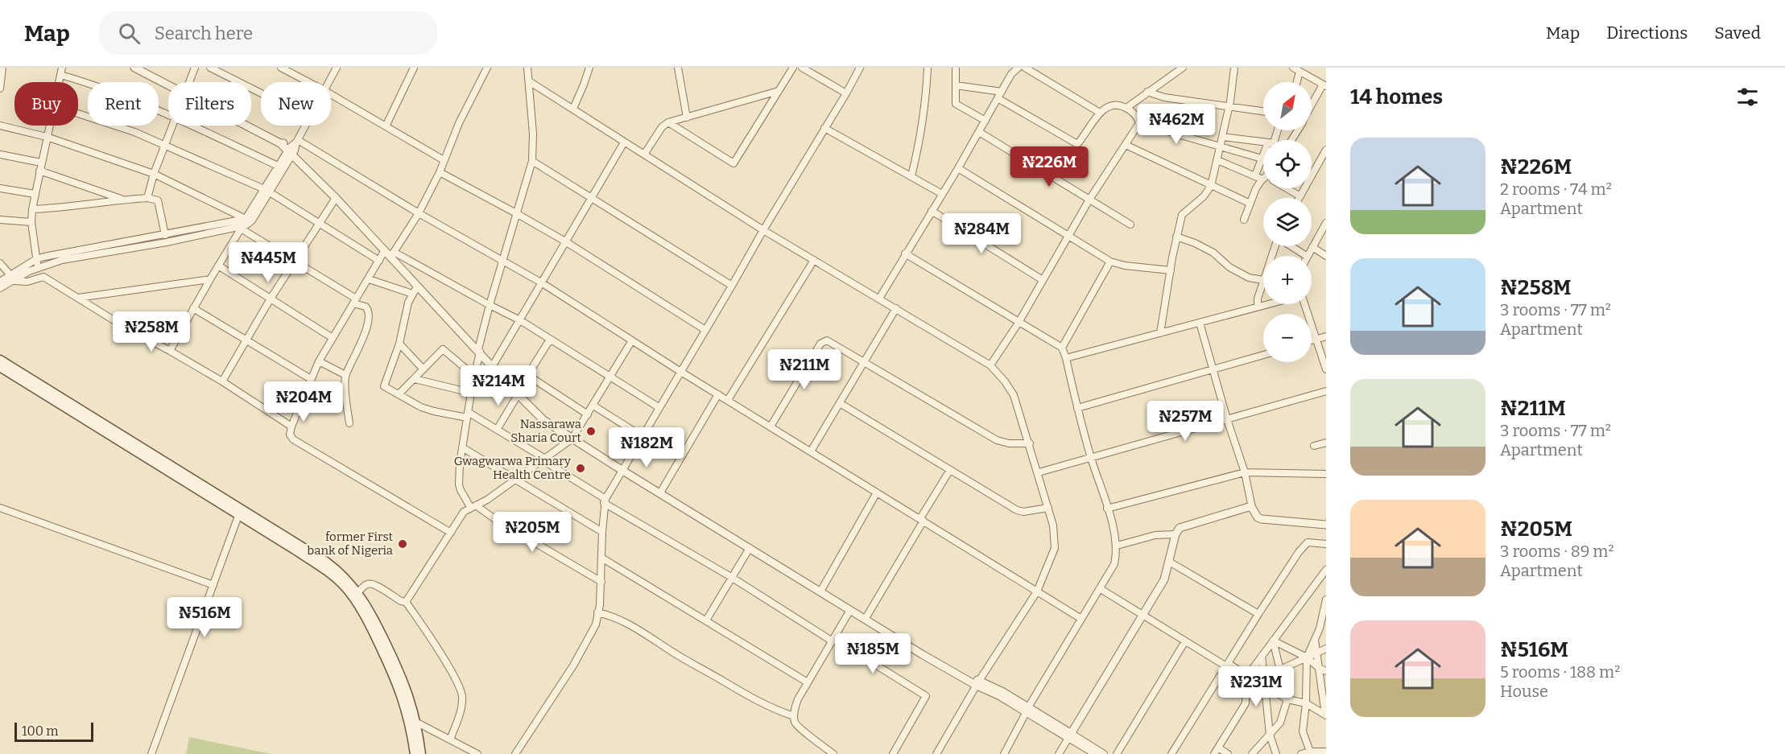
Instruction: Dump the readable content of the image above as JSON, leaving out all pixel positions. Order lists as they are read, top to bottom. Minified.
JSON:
{"places":["Nassarawa Sharia Court","Gwagwarwa Primary Health Centre","former First bank of Nigeria"],"scale_bar":"100 m","north":"top right","page":{"header":"Map","search":"Search here","nav":["Map","Directions","Saved"],"heading":"14 homes","map_buttons":["+","−"],"chip":["Buy","Rent","Filters","New"],"price":["₦462M","₦226M","₦284M","₦445M","₦258M","₦211M","₦214M","₦204M","₦257M","₦182M","₦205M","₦516M","₦185M","₦231M"],"list":[{"name":"₦226M","note":"2 rooms · 74 m² · Apartment"},{"name":"₦258M","note":"3 rooms · 77 m² · Apartment"},{"name":"₦211M","note":"3 rooms · 77 m² · Apartment"},{"name":"₦205M","note":"3 rooms · 89 m² · Apartment"},{"name":"₦516M","note":"5 rooms · 188 m² · House"}],"scale":"100 m"}}
